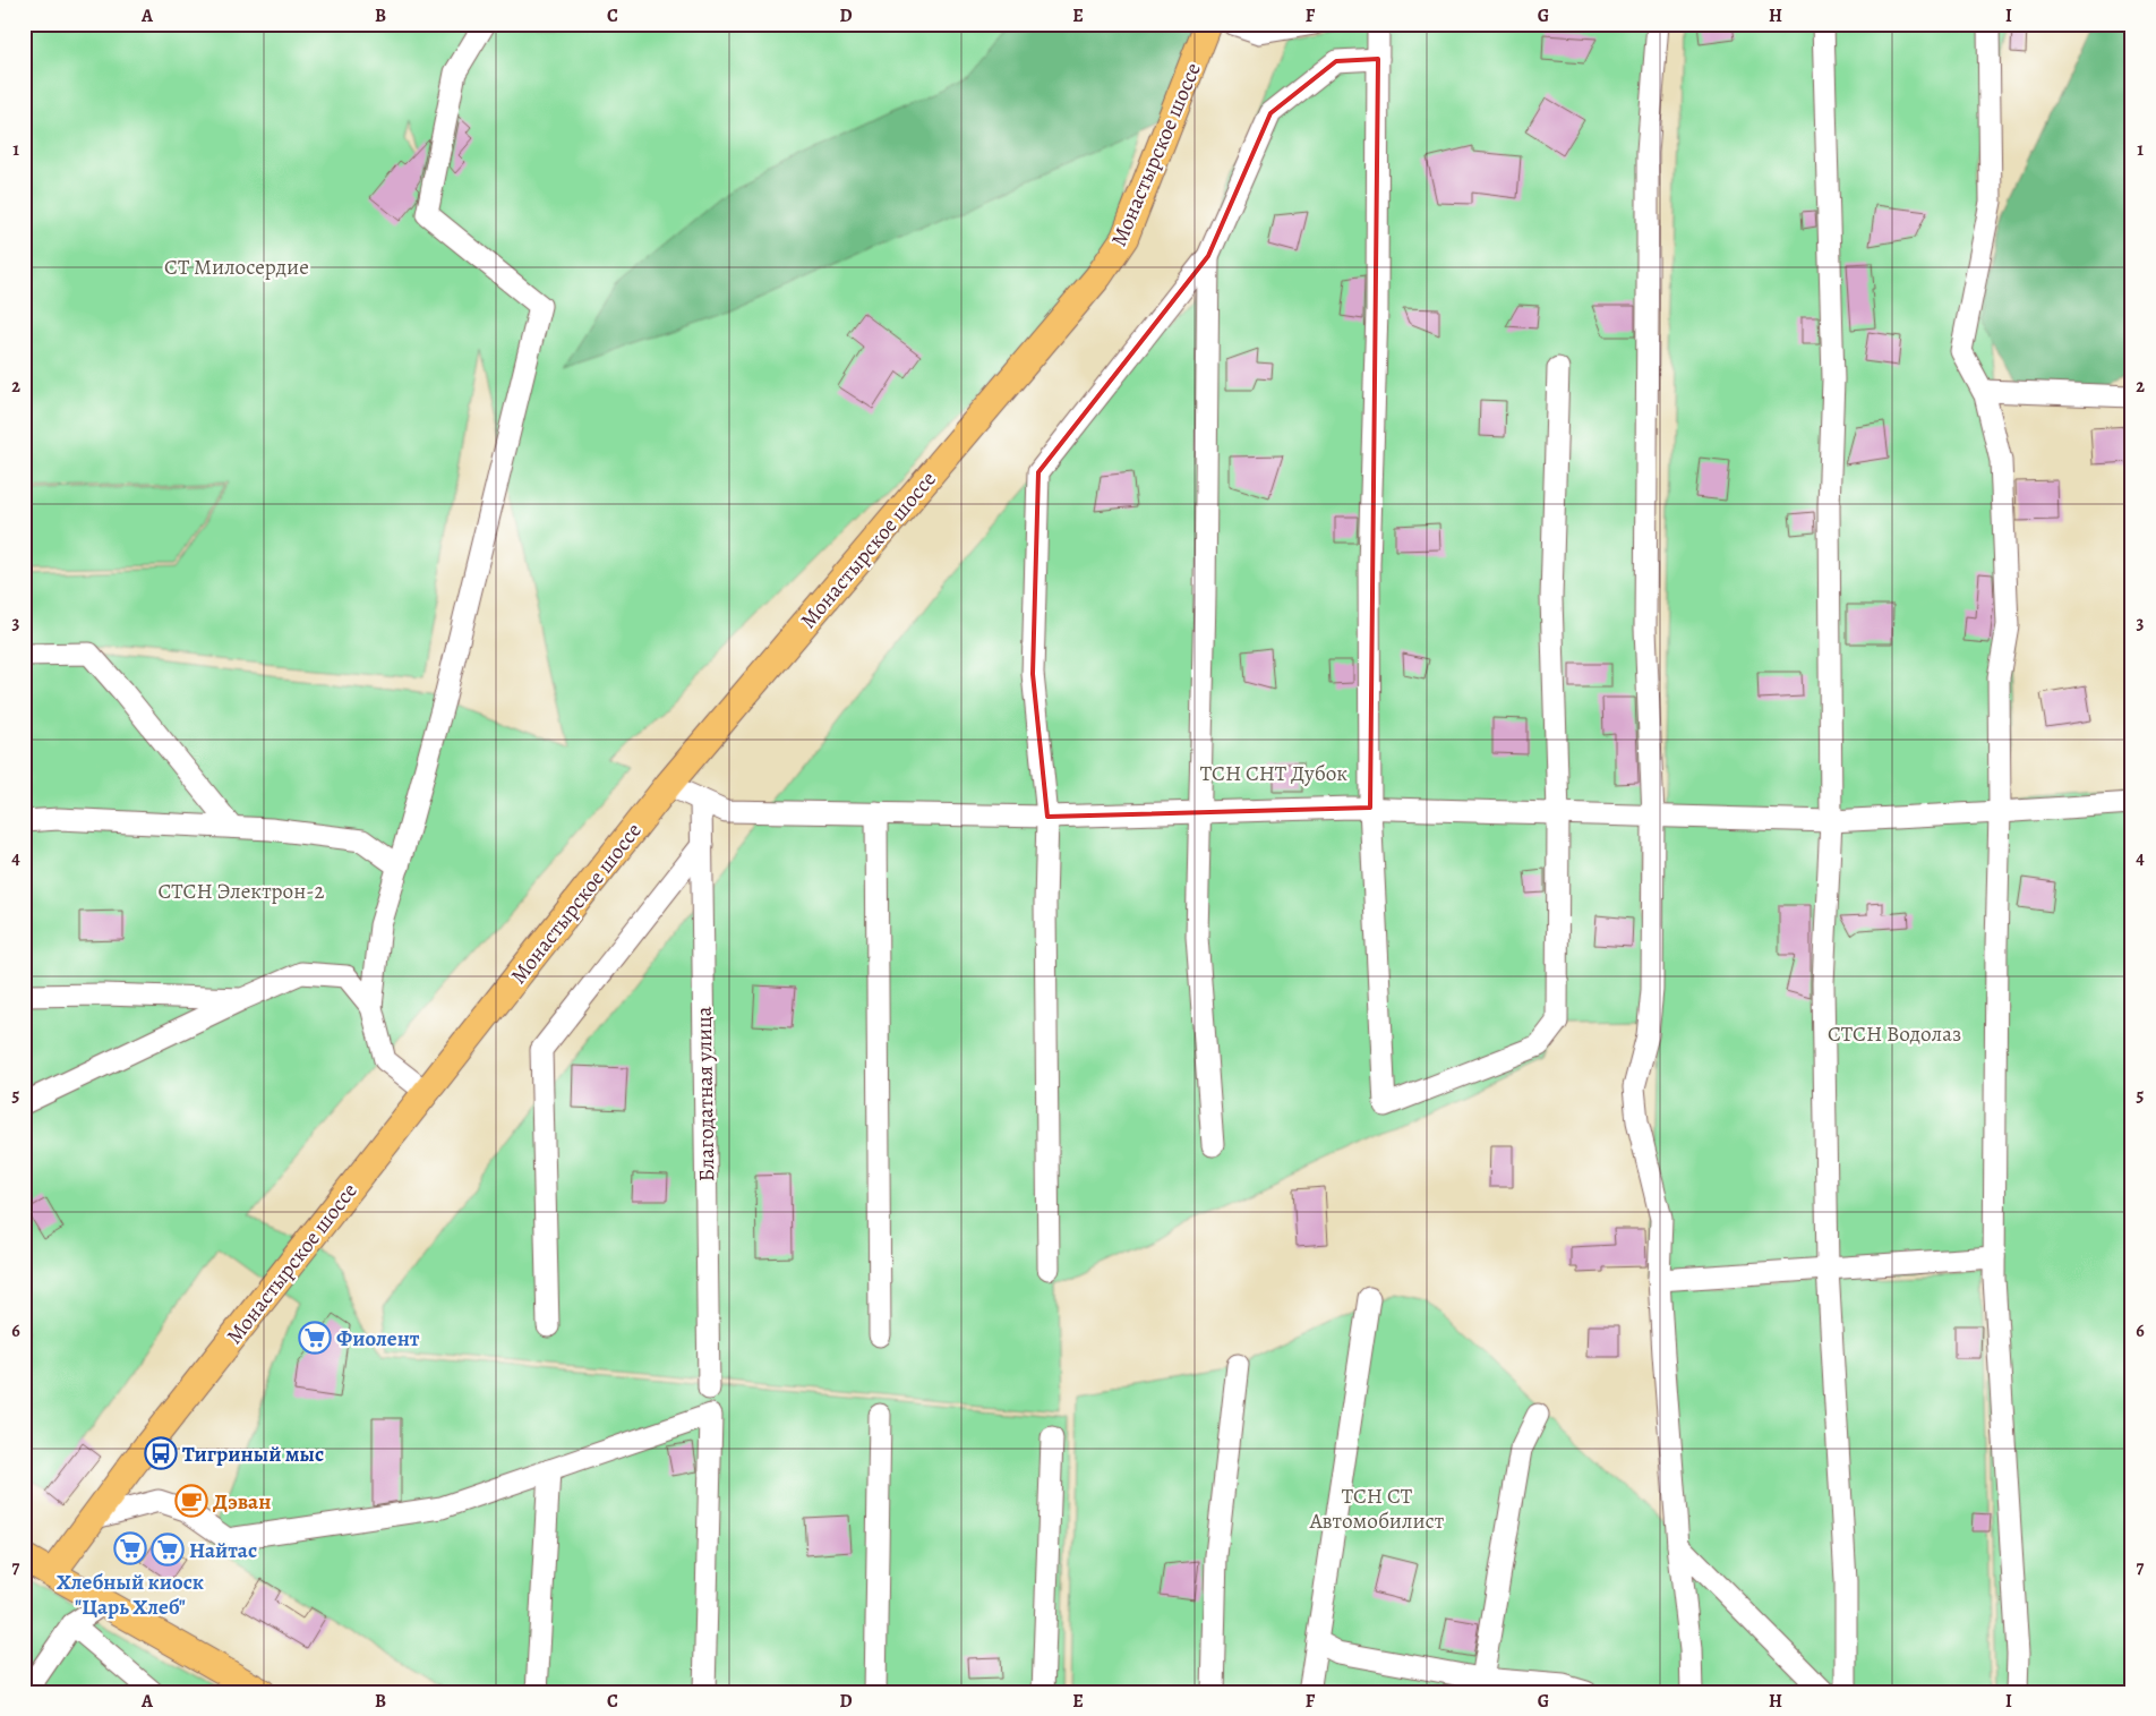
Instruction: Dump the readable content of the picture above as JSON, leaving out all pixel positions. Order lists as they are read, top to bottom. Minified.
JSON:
{"streets":{"main road":["Монастырское шоссе"],"street":["Благодатная улица"]},"parks":["СТ Милосердие","ТСН СНТ Дубок","СТСН Электрон-2","СТСН Водолаз","ТСН СТ Автомобилист"],"places":{"supermarket":["Фиолент","Хлебный киоск \"Царь Хлеб\"","Найтас"],"bus stop":["Тигриный мыс"],"cafe":["Дэван"]},"grid":{"columns":["A","B","C","D","E","F","G","H","I"],"rows":["1","2","3","4","5","6","7"]}}
